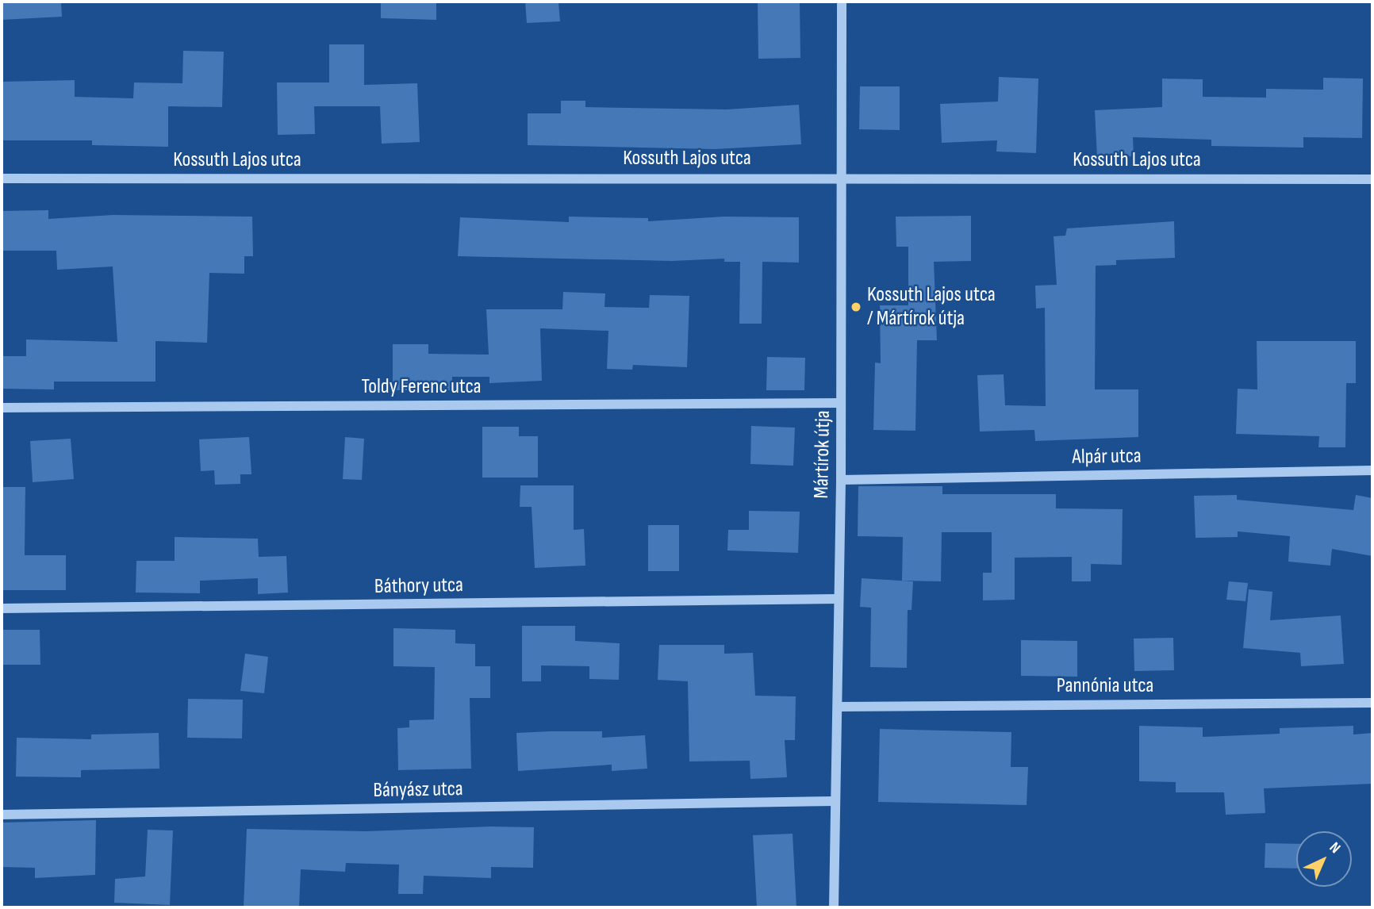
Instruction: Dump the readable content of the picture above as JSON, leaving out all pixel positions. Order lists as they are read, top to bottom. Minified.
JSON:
{"streets":{"street":["Kossuth Lajos utca","Toldy Ferenc utca","Mártírok útja","Alpár utca","Báthory utca","Pannónia utca","Bányász utca"]},"crossings":[["Kossuth Lajos utca","Mártírok útja"],["Toldy Ferenc utca","Mártírok útja"],["Mártírok útja","Alpár utca"],["Mártírok útja","Báthory utca"],["Mártírok útja","Pannónia utca"],["Mártírok útja","Bányász utca"]],"places":["Kossuth Lajos utca / Mártírok útja"],"north":"top right"}
